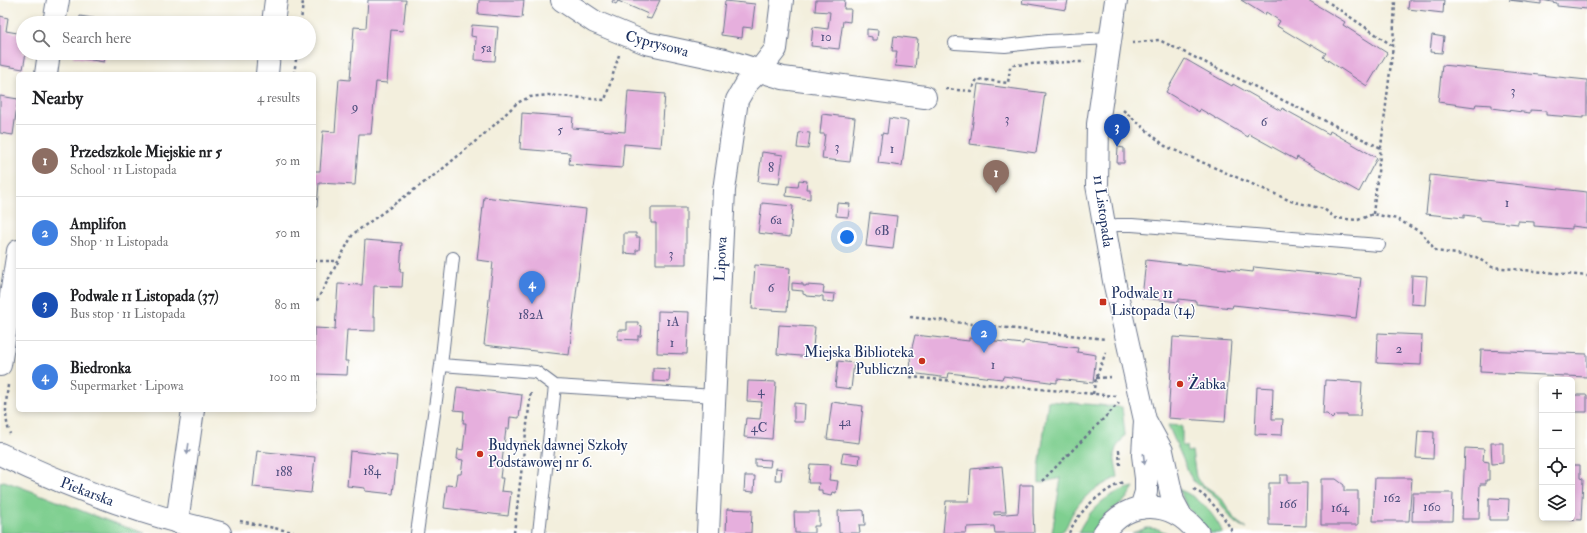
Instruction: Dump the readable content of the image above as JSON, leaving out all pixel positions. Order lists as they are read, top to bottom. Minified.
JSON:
{"streets":{"street":["Cyprysowa","11 Listopada","Lipowa","Piekarska"]},"crossings":[["Cyprysowa","Lipowa"]],"places":{"transit":["Podwale 11 Listopada (14)"],"other":["Miejska Biblioteka Publiczna","Żabka","Budynek dawnej Szkoły Podstawowej nr 6."]},"house_numbers":["10","5a","3","9","3","6","5","3","1","8","1","6a","6B","3","6","182A","1A","1","2","1","4","4a","4C","184","188","162","166","160","164"],"page":{"search":"Search here","heading":["Nearby","4 results"],"pins":["3","1","4","2"],"list":[{"mark":"1","name":"Przedszkole Miejskie nr 5","note":"School · 11 Listopada","value":"50 m"},{"mark":"2","name":"Amplifon","note":"Shop · 11 Listopada","value":"50 m"},{"mark":"3","name":"Podwale 11 Listopada (37)","note":"Bus stop · 11 Listopada","value":"80 m"},{"mark":"4","name":"Biedronka","note":"Supermarket · Lipowa","value":"100 m"}],"map_buttons":["+","−"]}}
